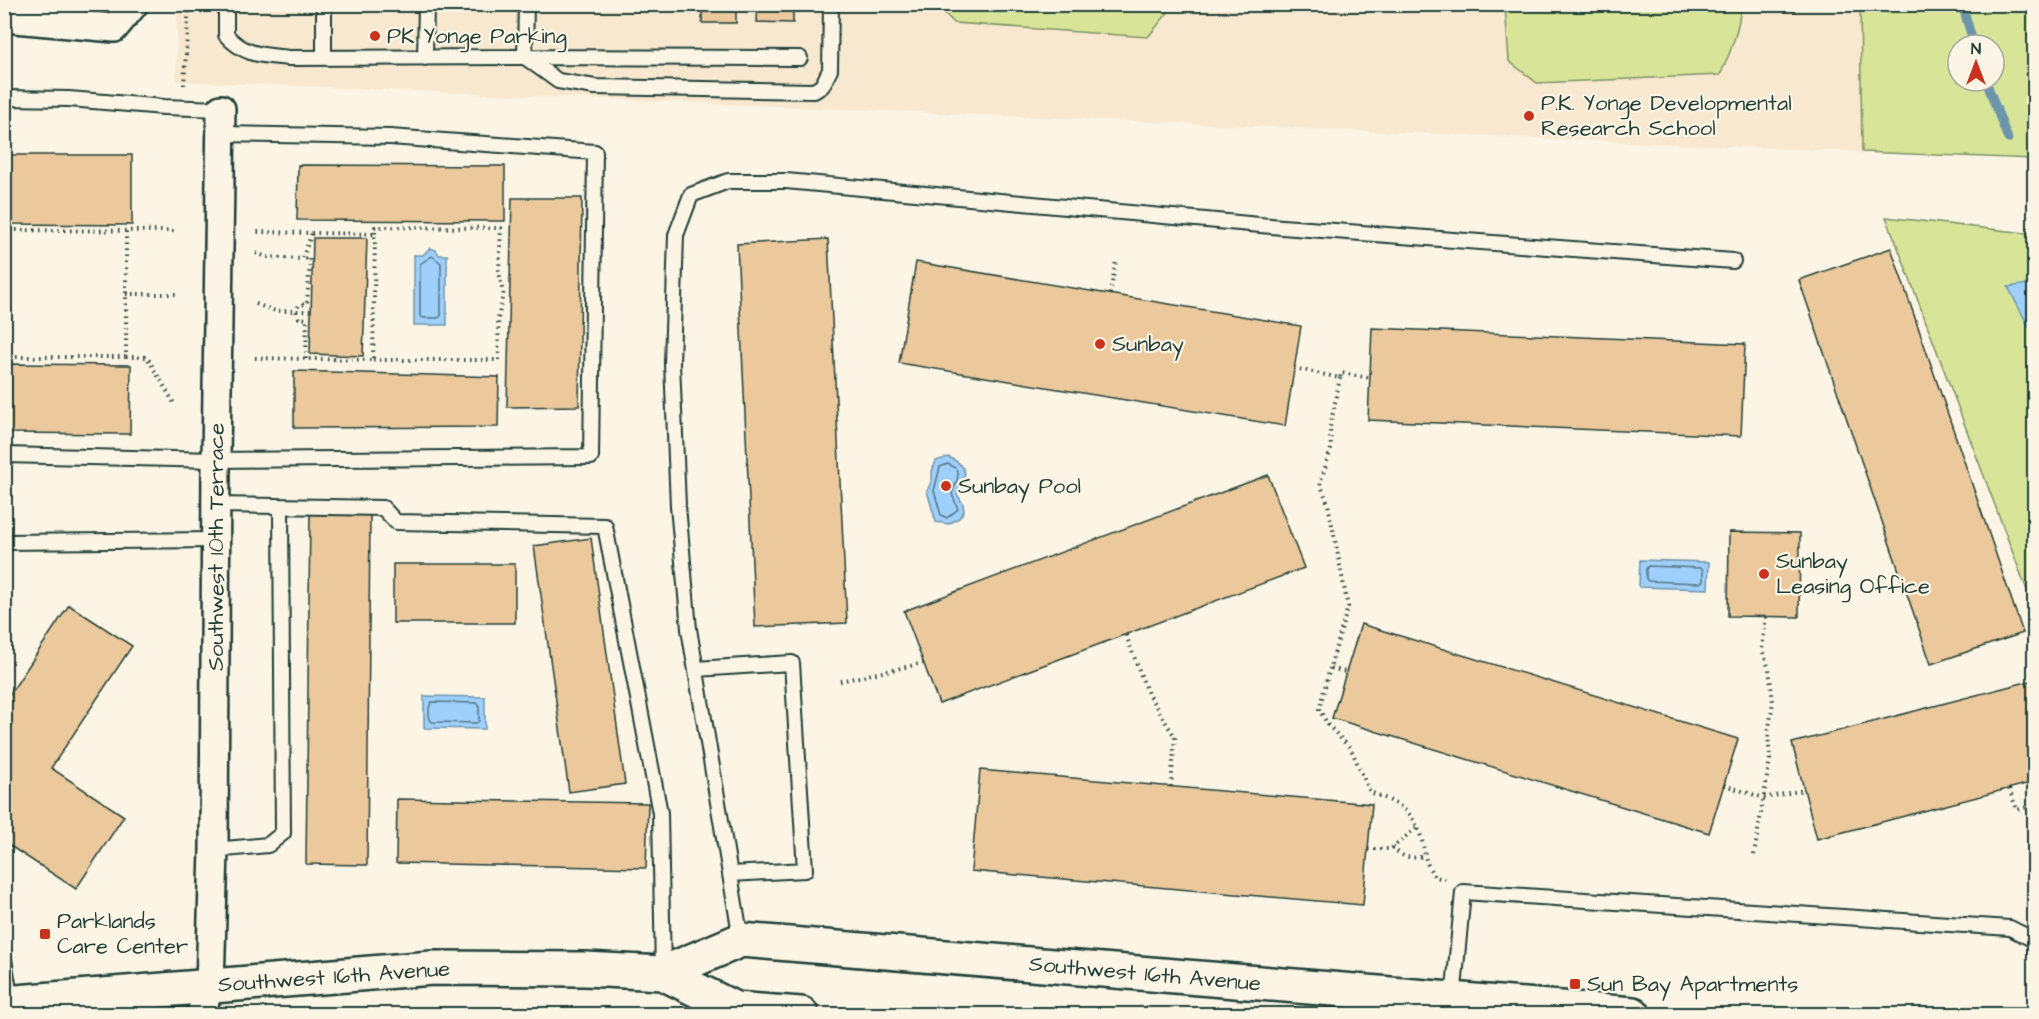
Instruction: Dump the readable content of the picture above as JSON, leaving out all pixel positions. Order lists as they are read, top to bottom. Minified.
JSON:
{"streets":{"main road":["Southwest 16th Avenue"],"street":["Southwest 10th Terrace"]},"crossings":[["Southwest 10th Terrace","Southwest 16th Avenue"]],"places":{"other":["PK Yonge Parking","P.K. Yonge Developmental Research School","Sunbay","Sunbay Pool","Sunbay Leasing Office"],"transit":["Parklands Care Center","Sun Bay Apartments"]},"north":"top"}
